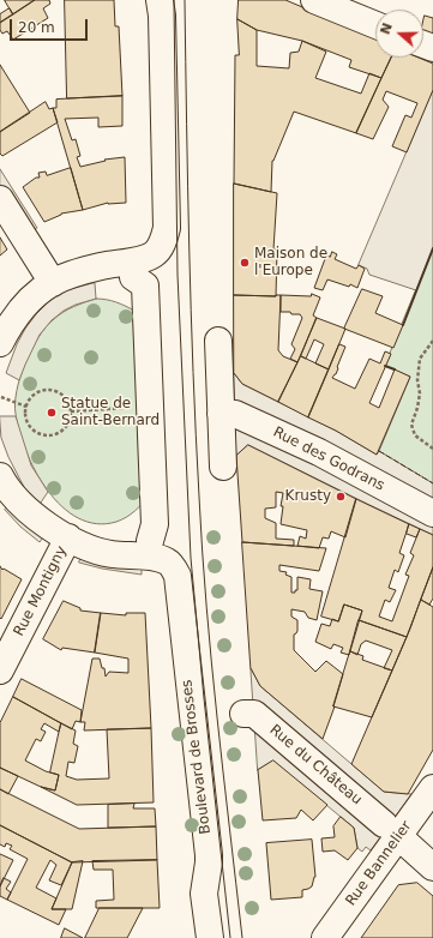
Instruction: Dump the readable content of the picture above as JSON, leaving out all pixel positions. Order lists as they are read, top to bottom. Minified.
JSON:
{"streets":{"street":["Rue des Godrans","Rue Montigny","Boulevard de Brosses","Rue du Château","Rue Bannelier"]},"crossings":[["Rue Montigny","Boulevard de Brosses"],["Rue du Château","Rue Bannelier"]],"places":["Maison de l'Europe","Statue de Saint-Bernard","Krusty"],"scale_bar":"20 m","north":"left"}
